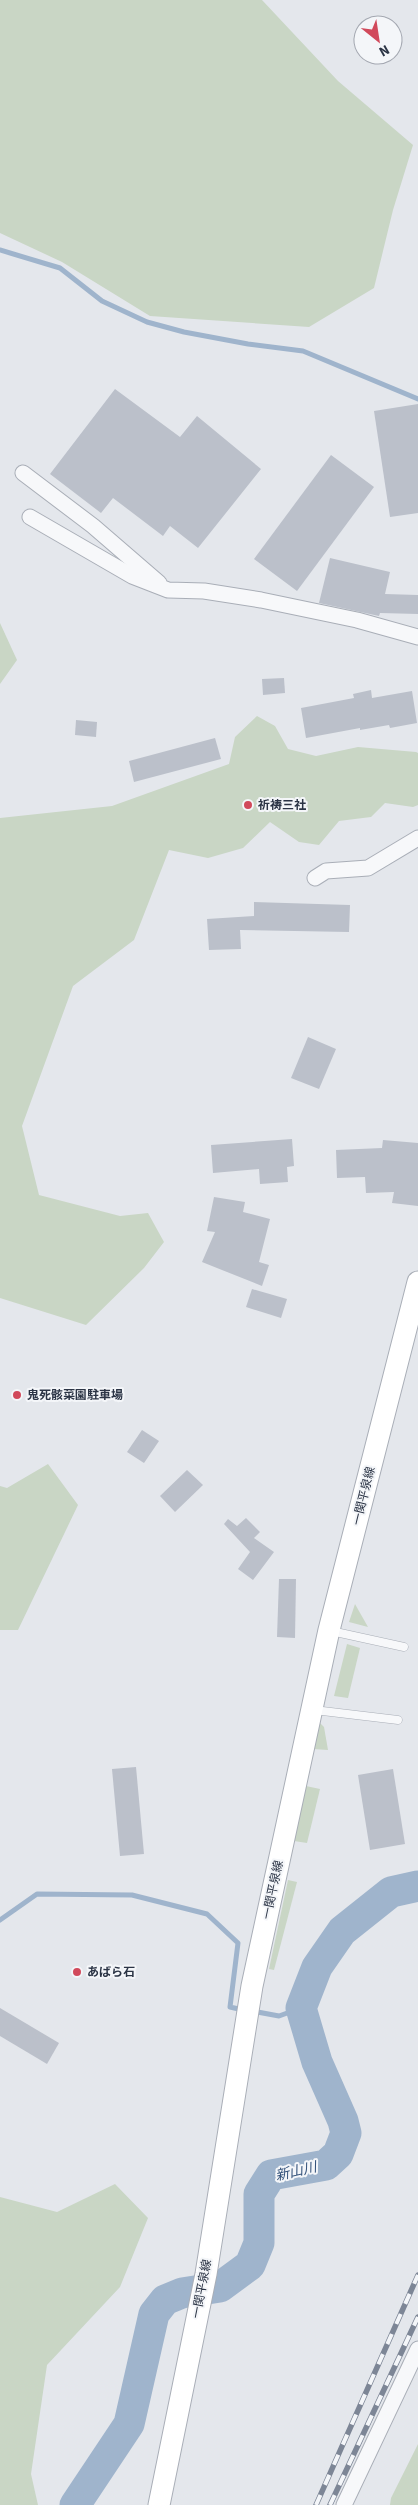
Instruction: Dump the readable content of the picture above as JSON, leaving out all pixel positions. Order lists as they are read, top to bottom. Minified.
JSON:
{"streets":{"main road":["一関平泉線"]},"water":["新山川"],"places":["祈祷三社","鬼死骸菜園駐車場","あばら石"],"north":"bottom right"}
